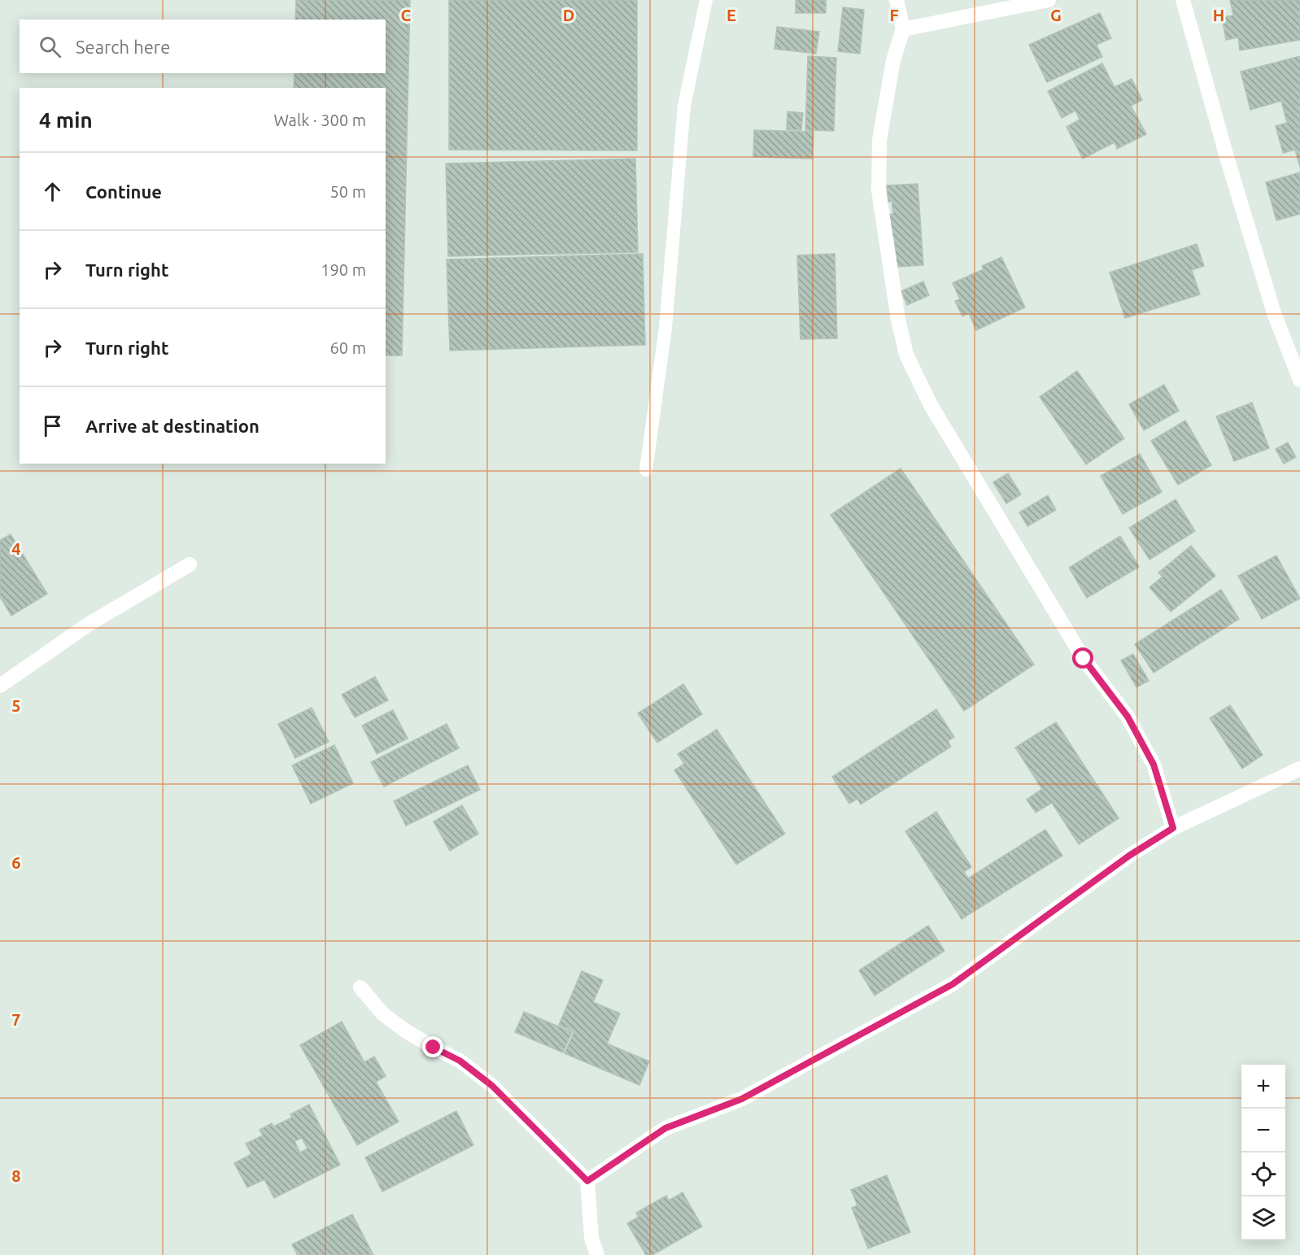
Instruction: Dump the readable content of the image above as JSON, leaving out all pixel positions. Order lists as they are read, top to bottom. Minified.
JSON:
{"page":{"search":"Search here","heading":["4 min","Walk · 300 m"],"list":[["Continue","50 m"],["Turn right","190 m"],["Turn right","60 m"],"Arrive at destination"],"map_buttons":["+","−"]},"grid":{"columns":["C","D","E","F","G","H"],"rows":["4","5","6","7","8"]}}
